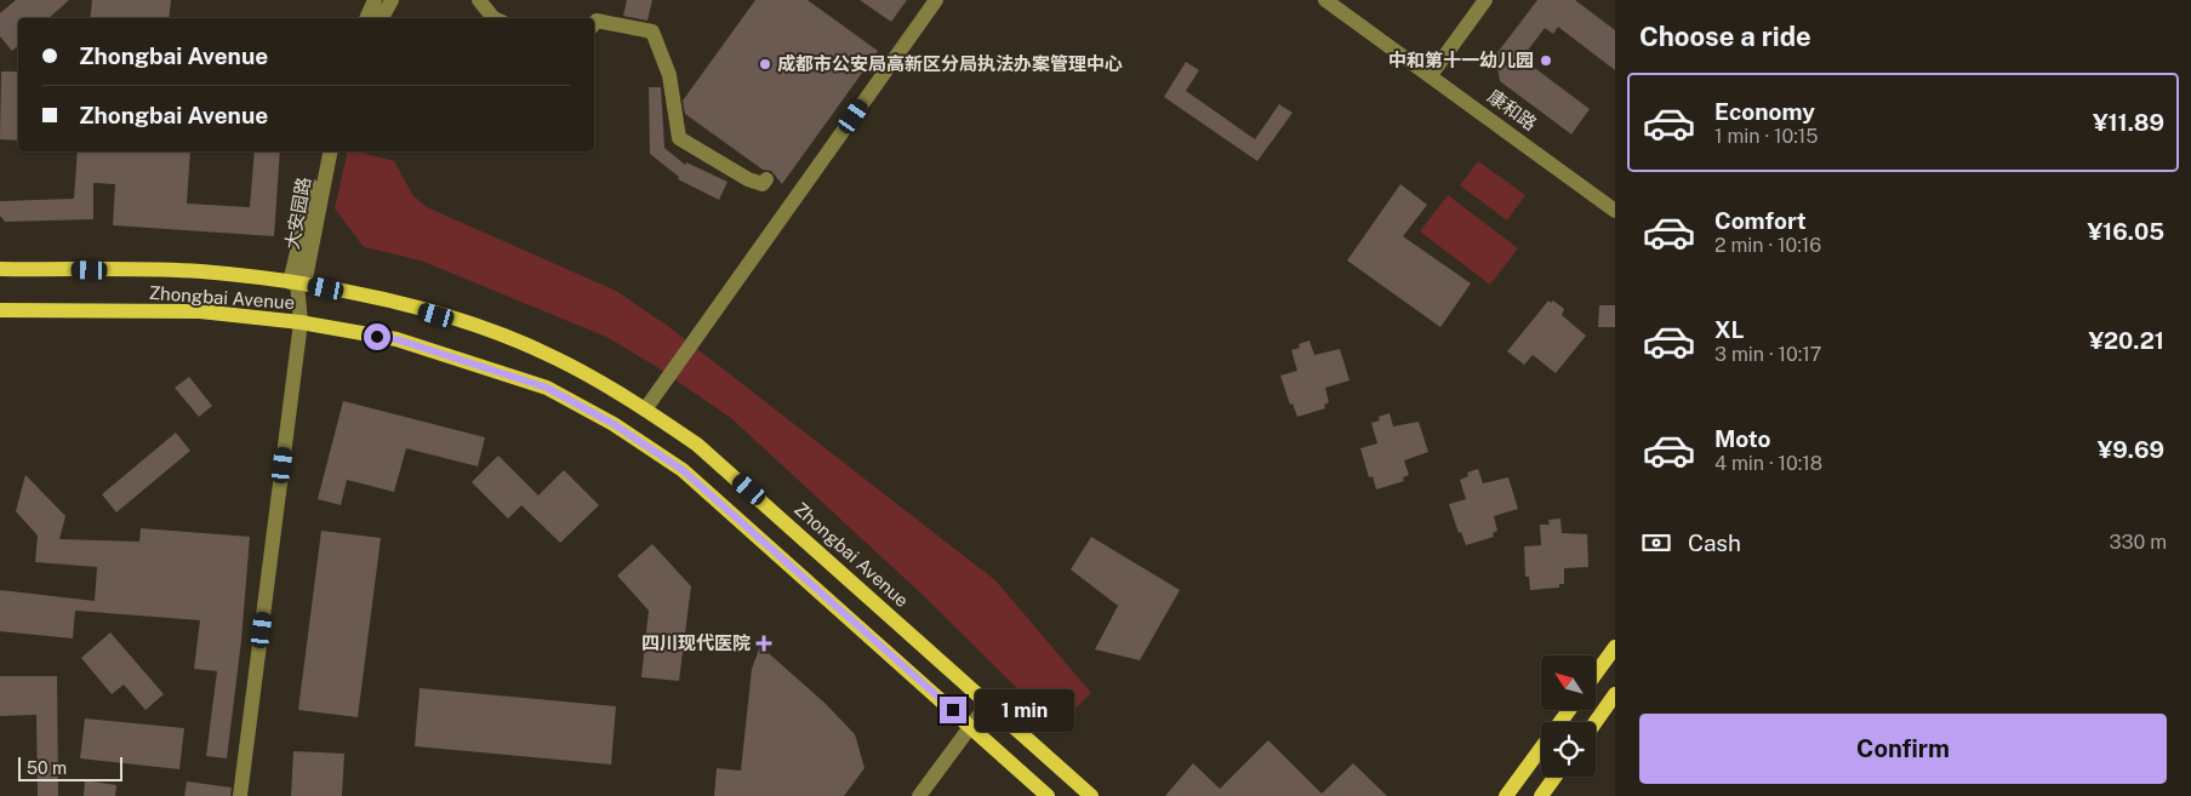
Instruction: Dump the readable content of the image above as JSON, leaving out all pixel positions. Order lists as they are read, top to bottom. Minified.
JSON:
{"streets":{"main road":["Zhongbai Avenue"],"street":["康和路","大安园路"]},"crossings":[["大安园路","Zhongbai Avenue"]],"places":{"other":["中和第十一幼儿园","成都市公安局高新区分局执法办案管理中心"],"health":["四川现代医院"]},"scale_bar":"50 m","north":"top left","page":{"heading":"Choose a ride","banner":["Zhongbai Avenue","Zhongbai Avenue"],"list":[{"name":"Economy","note":"1 min · 10:15","value":"¥11.89"},{"name":"Comfort","note":"2 min · 10:16","value":"¥16.05"},{"name":"XL","note":"3 min · 10:17","value":"¥20.21"},{"name":"Moto","note":"4 min · 10:18","value":"¥9.69"}],"pay":["Cash","330 m"],"bubble":"1 min","buttons":"Confirm","scale":"50 m"}}
